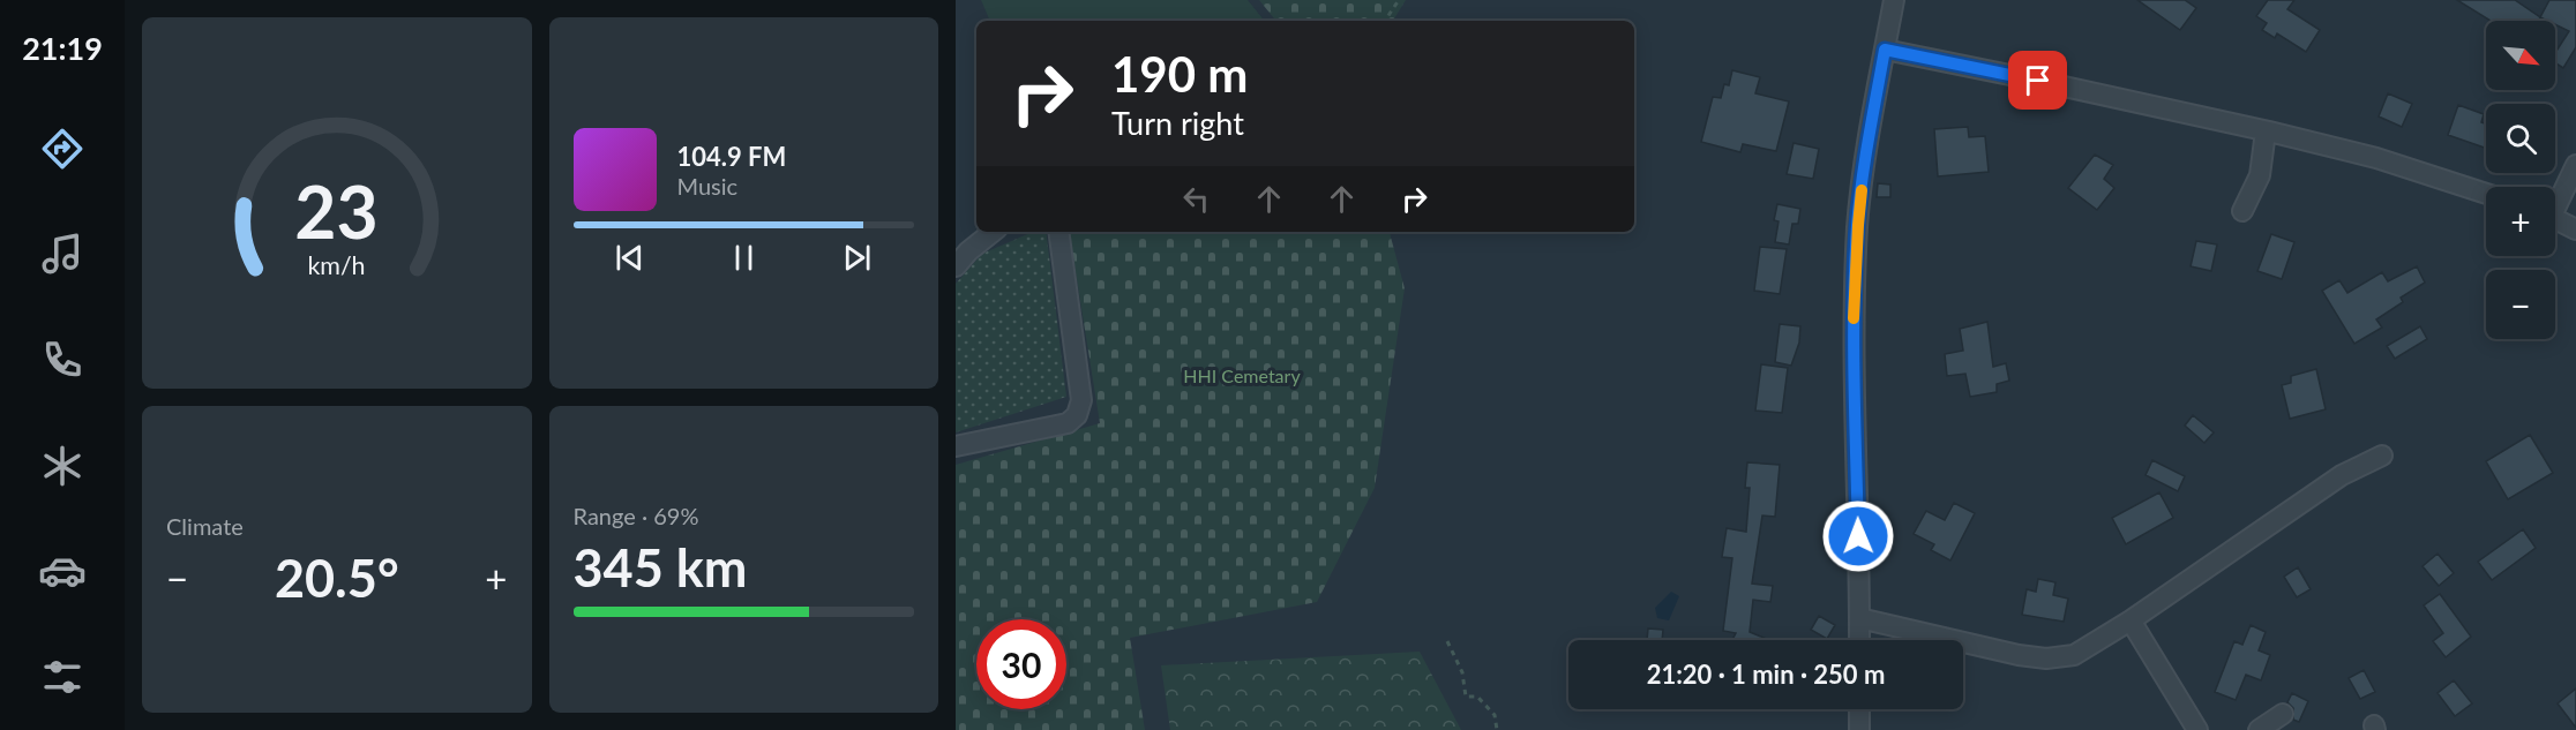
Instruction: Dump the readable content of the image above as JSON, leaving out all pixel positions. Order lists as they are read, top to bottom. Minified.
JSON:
{"parks":["HHI Cemetary"],"north":"bottom right","page":{"tabs":"21:19","map_buttons":["+","−"],"turn":["190 m","Turn right"],"song":["104.9 FM","Music"],"tile":["Climate",["Range · 69%","345 km"]],"heat":["−","20.5°","+"],"limit":"30","trip":"21:20 · 1 min · 250 m","gauge":["23","km/h"]}}
